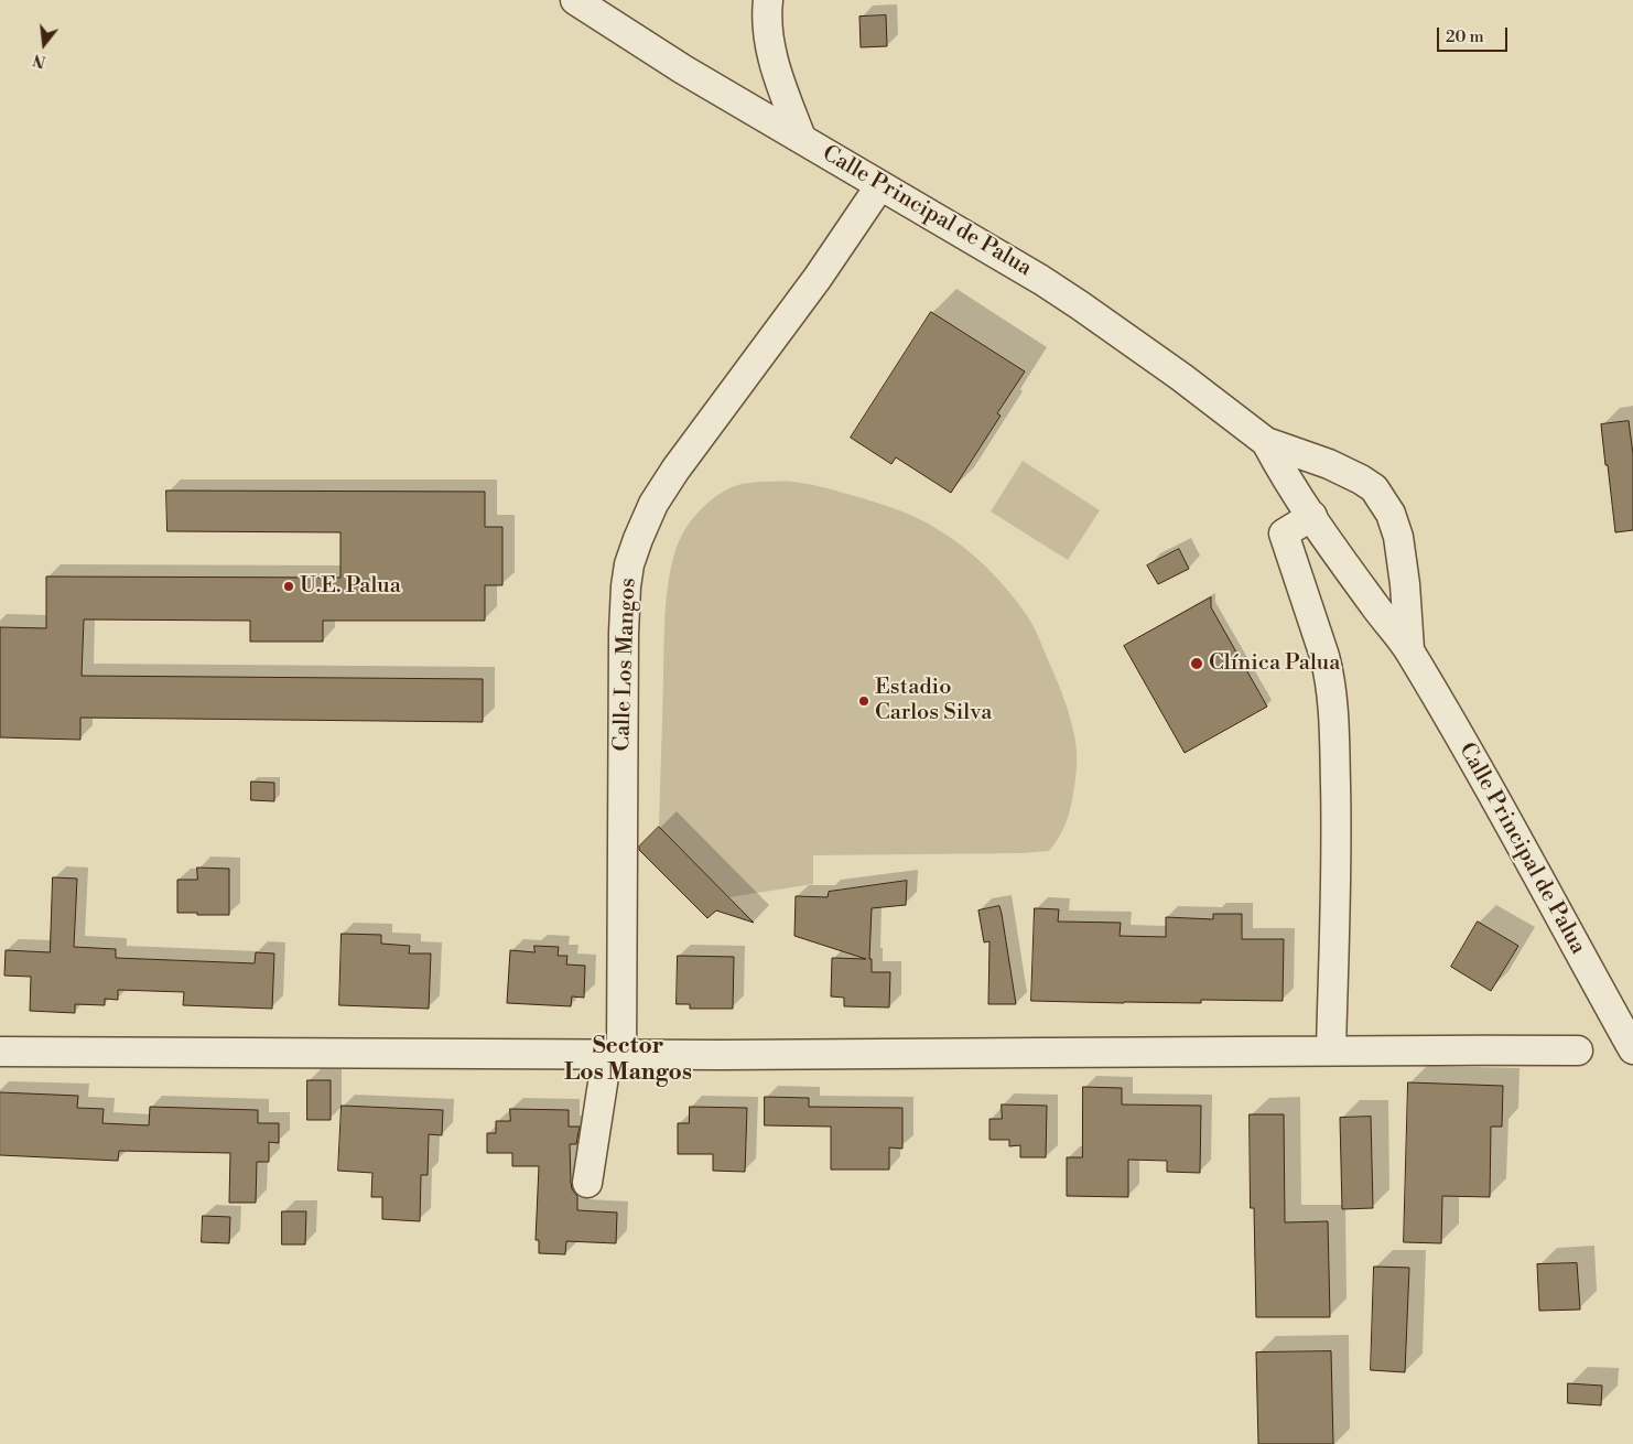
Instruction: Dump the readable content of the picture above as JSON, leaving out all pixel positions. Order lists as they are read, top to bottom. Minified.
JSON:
{"streets":{"street":["Calle Principal de Palua","Calle Los Mangos"]},"crossings":[["Calle Principal de Palua","Calle Los Mangos"]],"districts":["Sector Los Mangos"],"places":["U.E. Palua","Clínica Palua","Estadio Carlos Silva"],"scale_bar":"20 m","north":"bottom"}
